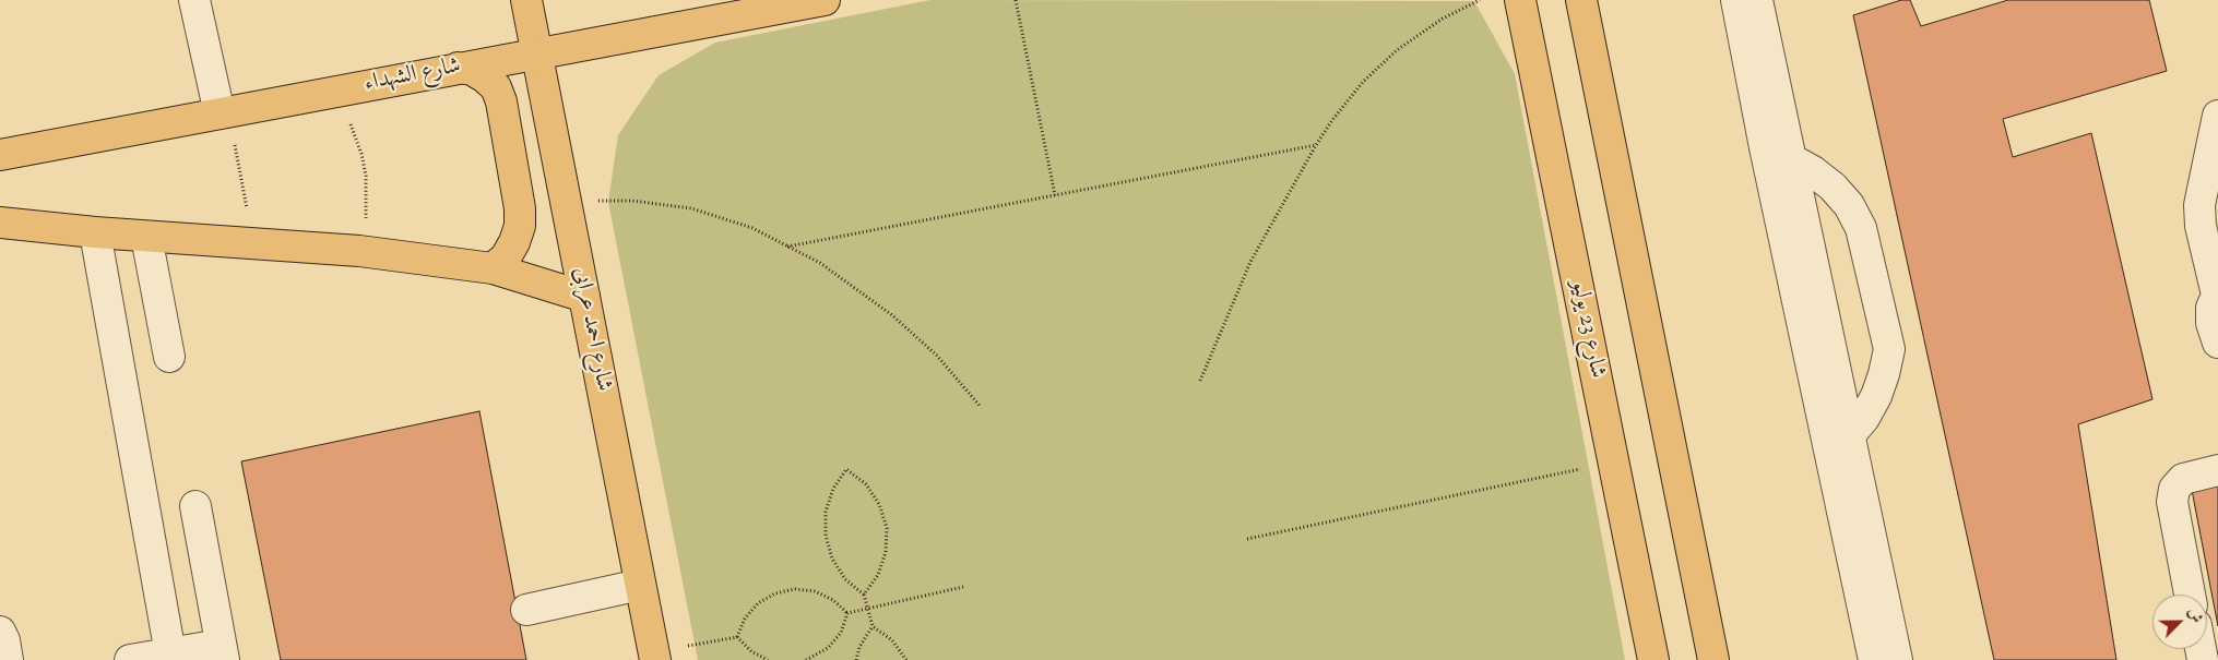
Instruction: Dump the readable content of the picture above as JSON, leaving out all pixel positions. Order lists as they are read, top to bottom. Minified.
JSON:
{"streets":{"main road":["شارع الشهداء","شارع احمد عرابى","شارع 23 يوليو"]},"crossings":[["شارع الشهداء","شارع احمد عرابى"]],"north":"top right"}
